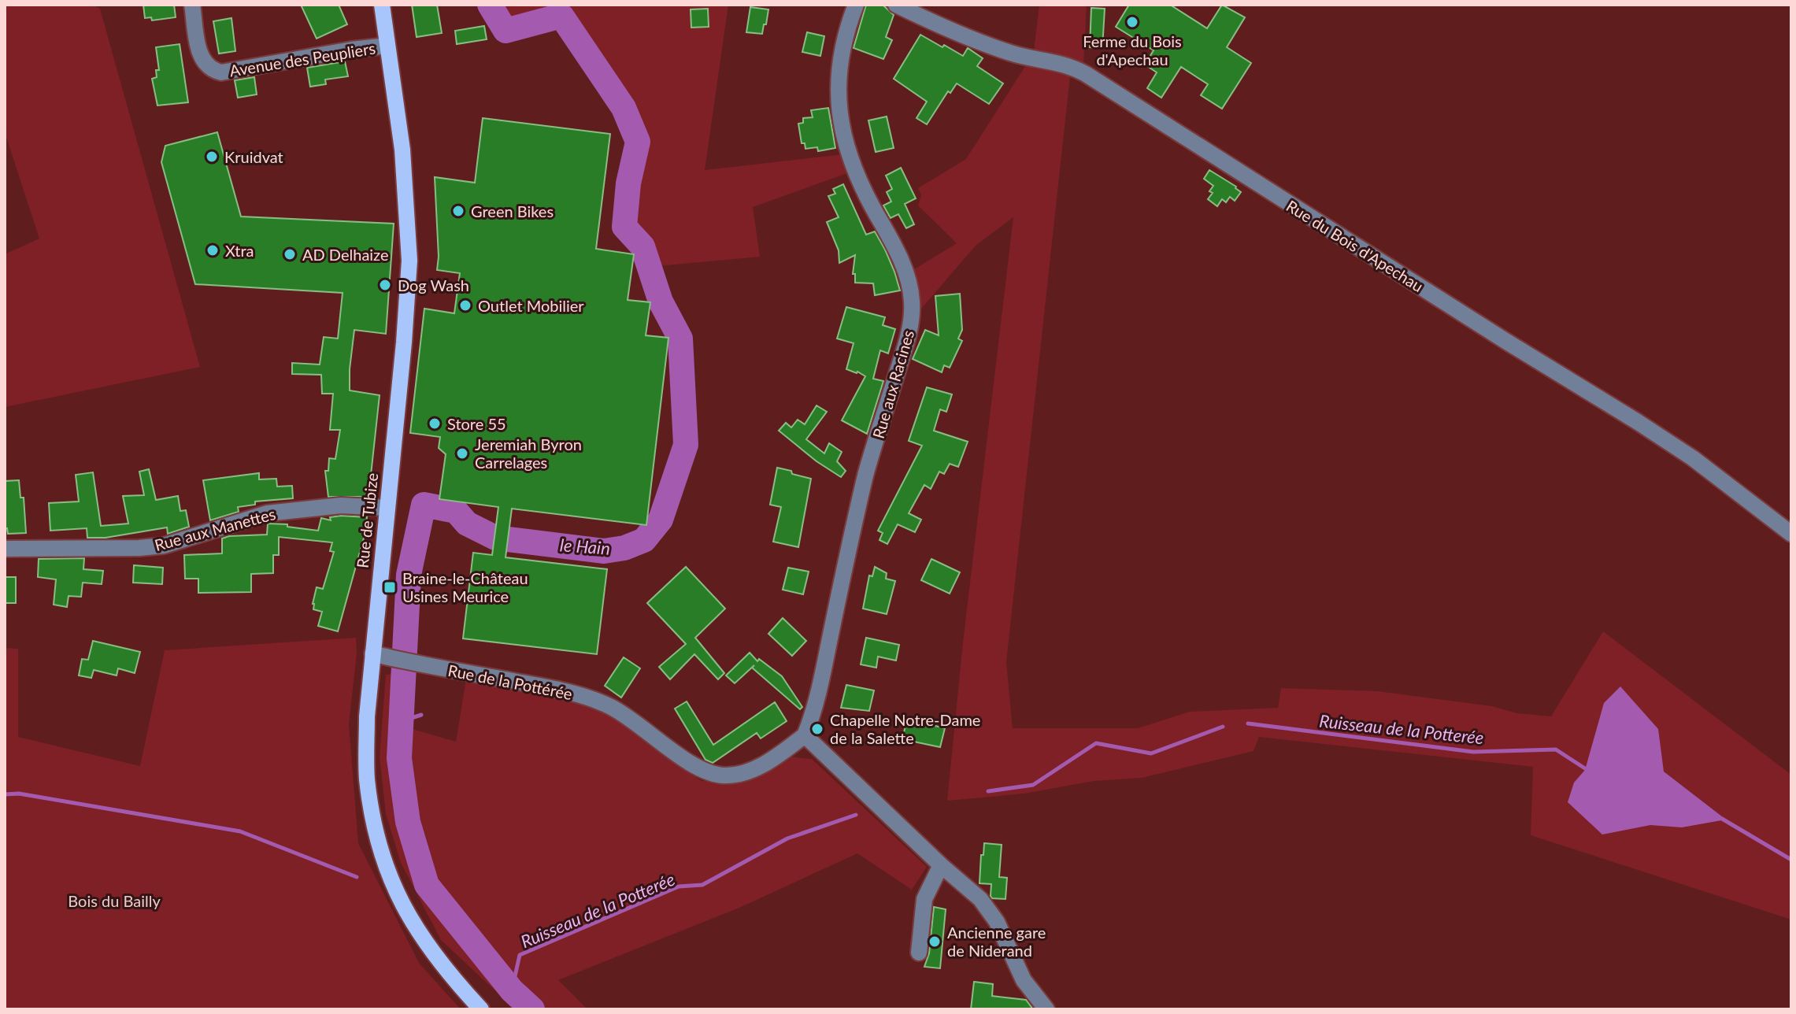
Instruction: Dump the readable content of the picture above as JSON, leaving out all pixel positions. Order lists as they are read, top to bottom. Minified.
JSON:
{"streets":{"main road":["Rue de Tubize"],"street":["Avenue des Peupliers","Rue du Bois d'Apechau","Rue aux Racines","Rue aux Manettes","Rue de la Pottérée"]},"crossings":[["Avenue des Peupliers","Rue de Tubize"],["Rue aux Racines","Rue de la Pottérée"],["Rue de Tubize","Rue aux Manettes"],["Rue de Tubize","Rue de la Pottérée"]],"water":["le Hain","Ruisseau de la Potterée"],"parks":["Bois du Bailly"],"places":{"other":["Ferme du Bois d'Apechau","Kruidvat","Green Bikes","Xtra","AD Delhaize","Dog Wash","Outlet Mobilier","Store 55","Jeremiah Byron Carrelages","Chapelle Notre-Dame de la Salette","Ancienne gare de Niderand"],"transit":["Braine-le-Château Usines Meurice"]}}
